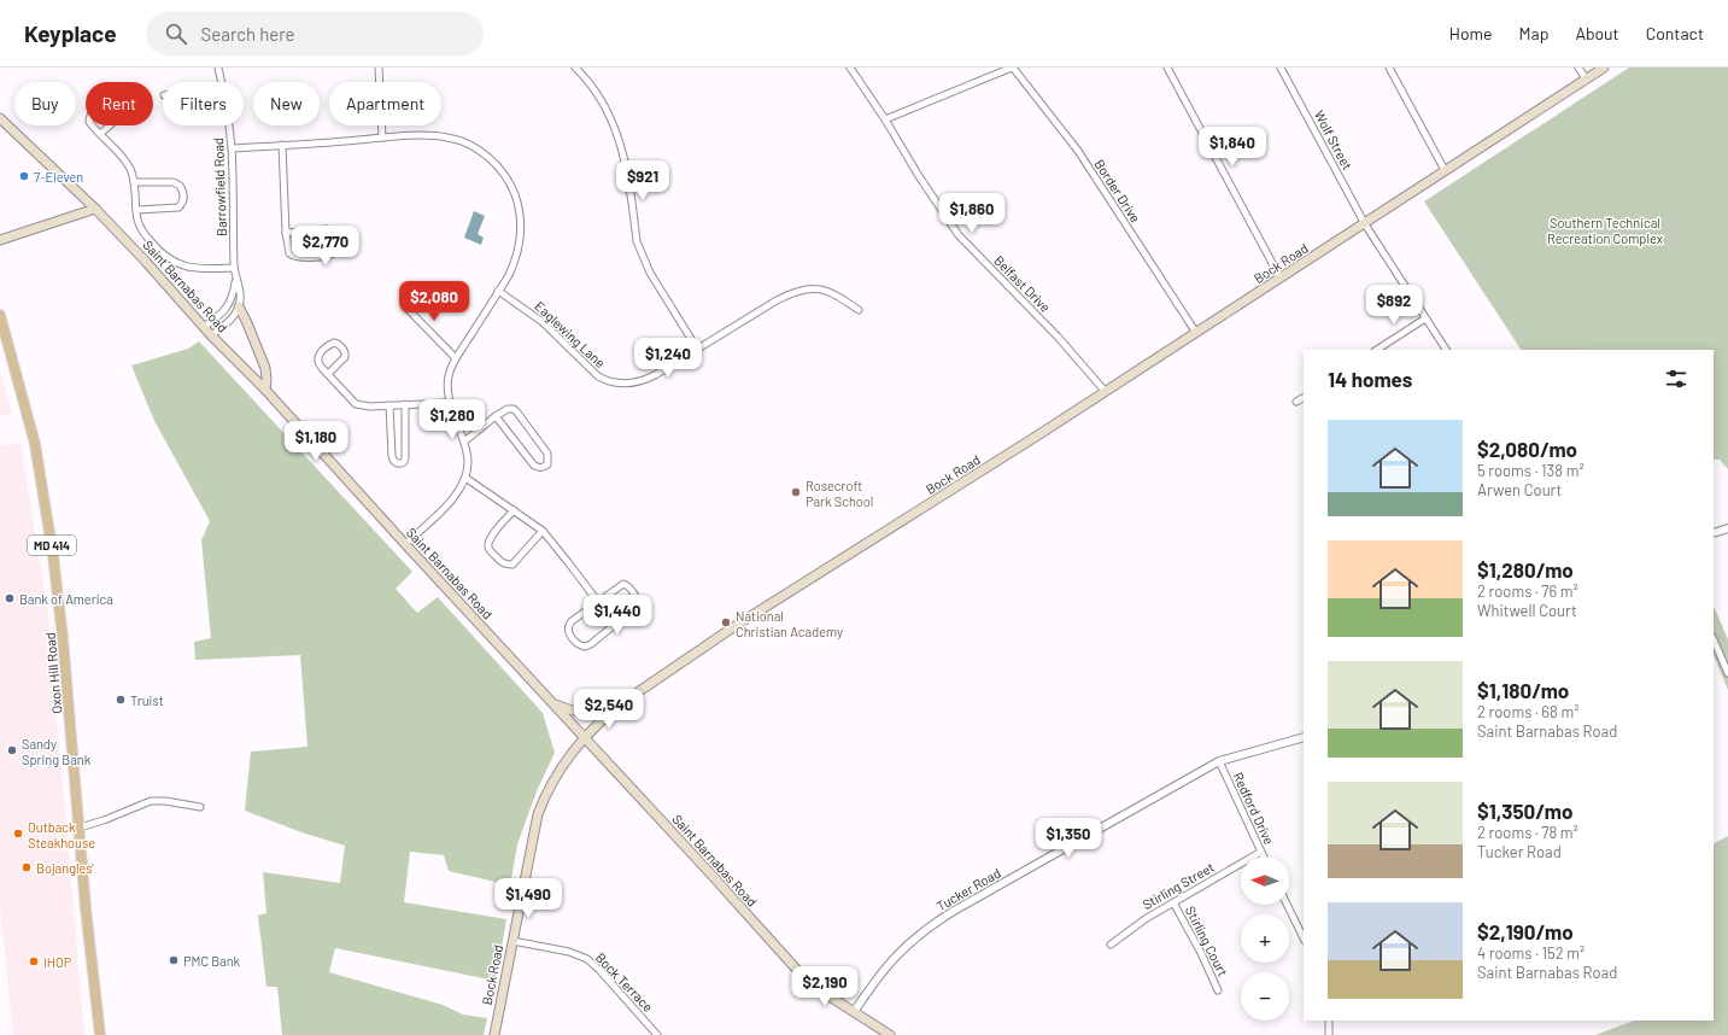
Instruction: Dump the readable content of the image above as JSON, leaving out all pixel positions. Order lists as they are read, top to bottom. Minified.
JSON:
{"streets":{"main road":["Bock Road","Saint Barnabas Road","MD 414","Oxon Hill Road"],"street":["Wolf Street","Barrowfield Road","Border Drive","Belfast Drive","Eaglewing Lane","Redford Drive","Stirling Street","Tucker Road","Stirling Court","Bock Terrace"]},"crossings":[["Wolf Street","Bock Road"],["Barrowfield Road","Saint Barnabas Road"],["Border Drive","Bock Road"],["Bock Road","Belfast Drive"],["Bock Road","Saint Barnabas Road"],["Bock Road","Bock Terrace"],["Saint Barnabas Road","Tucker Road"],["Redford Drive","Stirling Street"],["Redford Drive","Tucker Road"],["Stirling Street","Stirling Court"]],"parks":["Southern Technical Recreation Complex"],"places":["7-Eleven","Rosecroft Park School","Bank of America","National Christian Academy","Truist","Sandy Spring Bank","Outback Steakhouse","Bojangles'","PMC Bank","IHOP"],"north":"left","page":{"header":"Keyplace","search":"Search here","nav":["Home","Map","About","Contact"],"chip":["Buy","Rent","Filters","New","Apartment"],"price":["$1,840","$921","$1,860","$2,770","$2,080","$892","$1,240","$1,280","$1,180","$1,440","$2,540","$1,350","$1,490","$2,190"],"heading":"14 homes","list":[{"name":"$2,080/mo","note":"5 rooms · 138 m² · Arwen Court"},{"name":"$1,280/mo","note":"2 rooms · 76 m² · Whitwell Court"},{"name":"$1,180/mo","note":"2 rooms · 68 m² · Saint Barnabas Road"},{"name":"$1,350/mo","note":"2 rooms · 78 m² · Tucker Road"},{"name":"$2,190/mo","note":"4 rooms · 152 m² · Saint Barnabas Road"}],"map_buttons":["+","−"]}}
